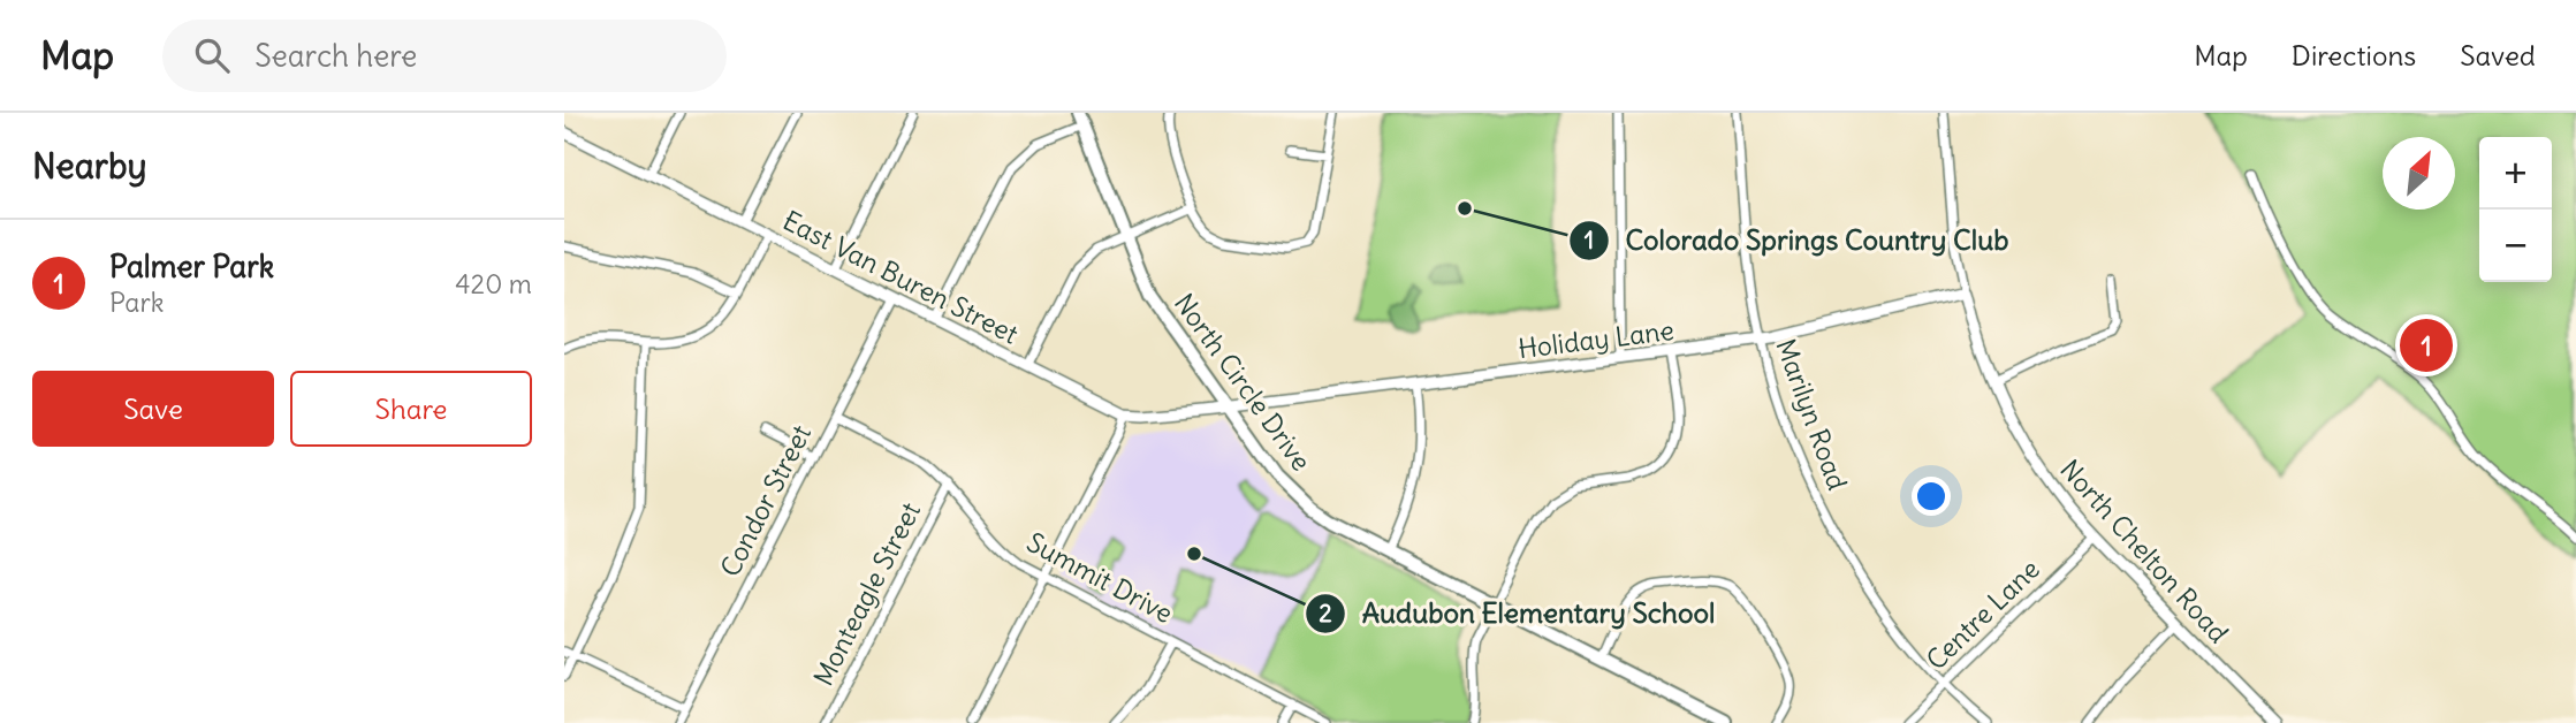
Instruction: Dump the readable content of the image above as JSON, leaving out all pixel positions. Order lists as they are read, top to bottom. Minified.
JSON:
{"streets":{"main road":["North Circle Drive"],"street":["East Van Buren Street","Holiday Lane","Marilyn Road","Condor Street","North Chelton Road","Summit Drive","Monteagle Street","Centre Lane"]},"crossings":[["East Van Buren Street","Holiday Lane"],["East Van Buren Street","North Circle Drive"],["East Van Buren Street","Condor Street"],["Holiday Lane","North Circle Drive"],["Holiday Lane","Marilyn Road"],["Holiday Lane","North Chelton Road"],["Marilyn Road","Centre Lane"],["Condor Street","Summit Drive"],["North Chelton Road","Centre Lane"],["Summit Drive","Monteagle Street"]],"places":["Colorado Springs Country Club","Audubon Elementary School"],"north":"top right","page":{"header":"Map","search":"Search here","nav":["Map","Directions","Saved"],"heading":"Nearby","map_buttons":["+","−"],"list":[{"mark":"1","name":"Palmer Park","note":"Park","value":"420 m"}],"pins":"1","buttons":["Save","Share"]}}
